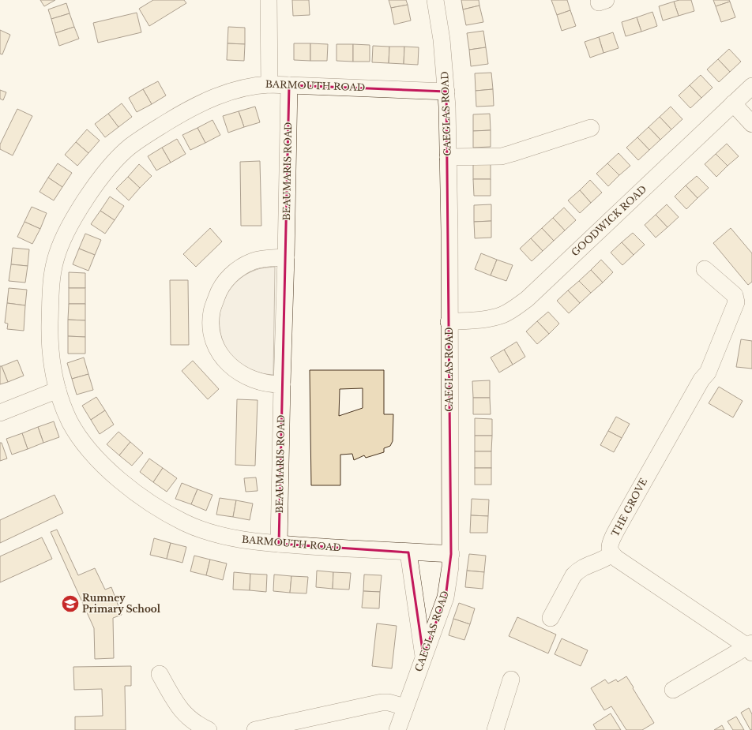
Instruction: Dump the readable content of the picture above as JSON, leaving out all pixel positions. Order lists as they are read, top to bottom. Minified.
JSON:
{"streets":{"street":["BARMOUTH ROAD","CAEGLAS ROAD","BEAUMARIS ROAD","GOODWICK ROAD","THE GROVE"]},"crossings":[["BARMOUTH ROAD","CAEGLAS ROAD"],["BARMOUTH ROAD","BEAUMARIS ROAD"],["CAEGLAS ROAD","GOODWICK ROAD"]],"places":{"school or university":["Rumney Primary School"]}}
